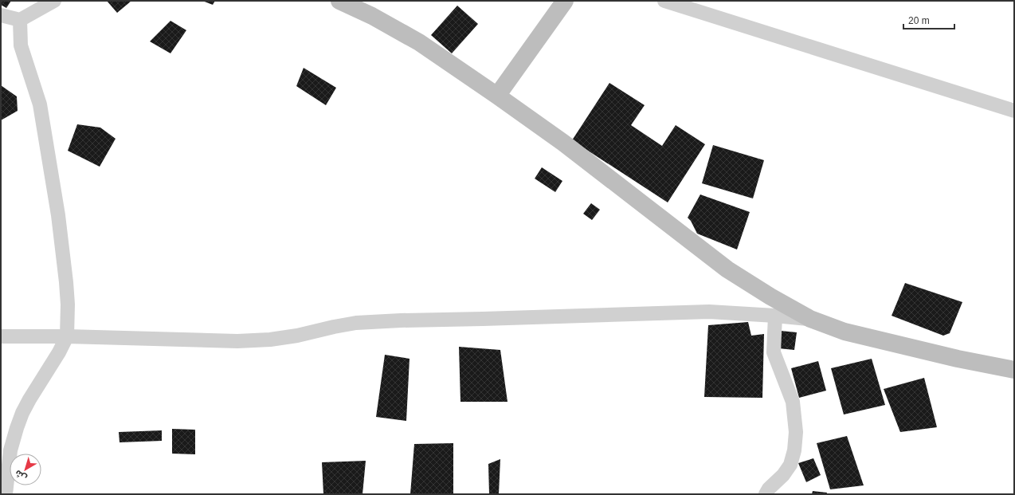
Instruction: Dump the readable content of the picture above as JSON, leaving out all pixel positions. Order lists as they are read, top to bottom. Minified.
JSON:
{"scale_bar":"20 m","north":"bottom left"}
